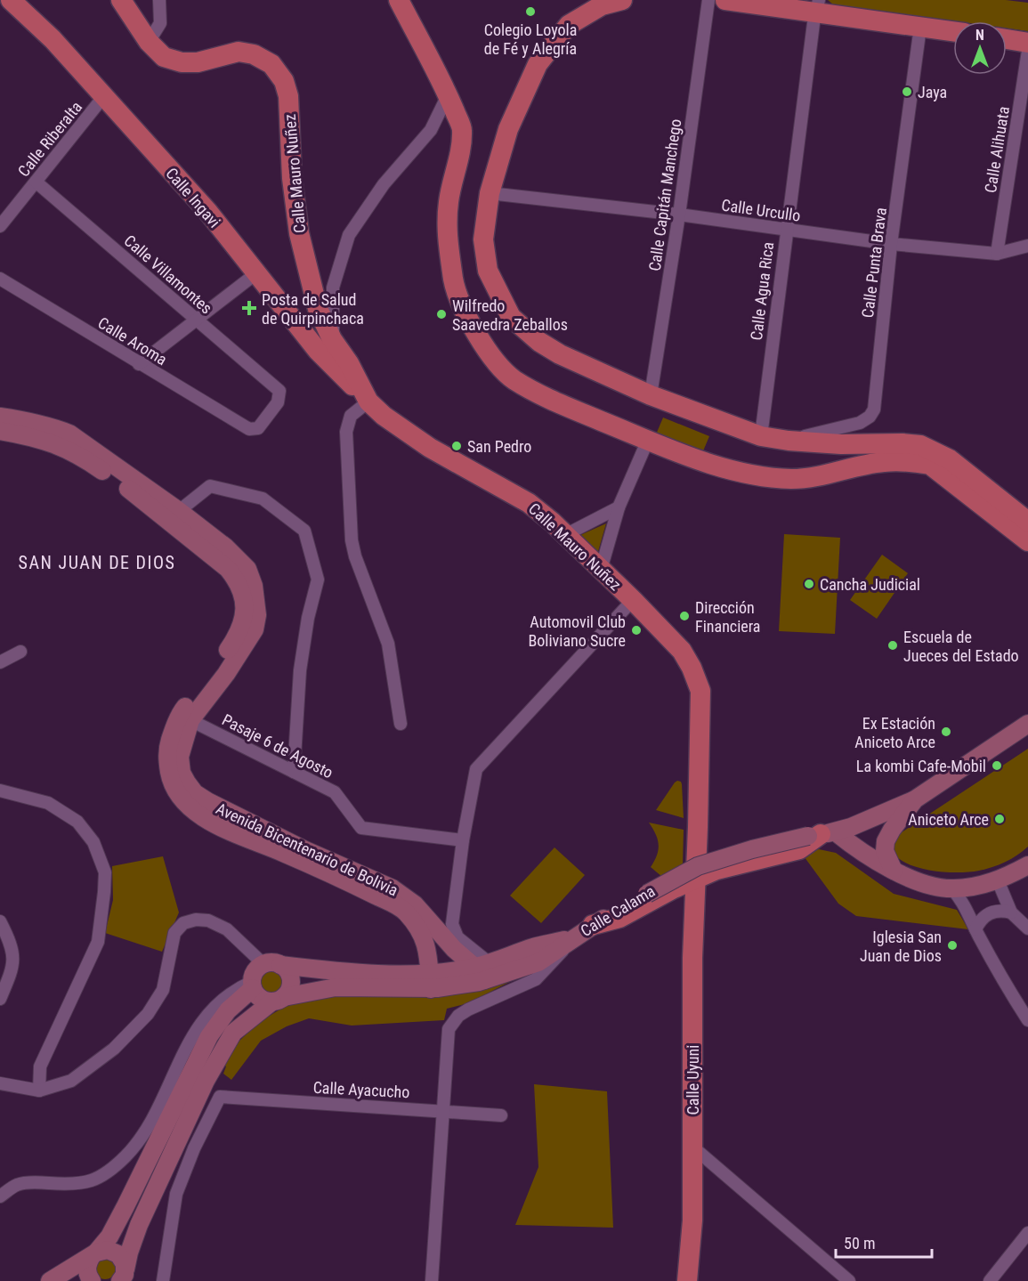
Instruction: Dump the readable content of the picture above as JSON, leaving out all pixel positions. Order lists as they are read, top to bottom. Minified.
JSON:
{"streets":{"main road":["Calle Mauro Nuñez","Calle Ingavi","Avenida Bicentenario de Bolivia","Calle Calama","Calle Uyuni"],"street":["Calle Riberalta","Calle Alihuata","Calle Capitán Manchego","Calle Urcullo","Calle Punta Brava","Calle Villamontes","Calle Agua Rica","Calle Aroma","Pasaje 6 de Agosto","Calle Ayacucho"]},"crossings":[["Calle Riberalta","Calle Ingavi"],["Calle Riberalta","Calle Villamontes"],["Calle Alihuata","Calle Urcullo"],["Calle Mauro Nuñez","Calle Ingavi"],["Calle Mauro Nuñez","Calle Uyuni"],["Calle Capitán Manchego","Calle Urcullo"],["Calle Urcullo","Calle Punta Brava"],["Calle Urcullo","Calle Agua Rica"],["Calle Villamontes","Calle Aroma"],["Pasaje 6 de Agosto","Avenida Bicentenario de Bolivia"],["Calle Calama","Calle Ayacucho"]],"districts":["SAN JUAN DE DIOS"],"places":{"other":["Colegio Loyola de Fé y Alegría","Jaya","Wilfredo Saavedra Zeballos","San Pedro","Cancha Judicial","Dirección Financiera","Automovil Club Boliviano Sucre","Escuela de Jueces del Estado","Ex Estación Aniceto Arce","La kombi Cafe-Mobil","Aniceto Arce","Iglesia San Juan de Dios"],"health":["Posta de Salud de Quirpinchaca"]},"scale_bar":"50 m","north":"top"}
